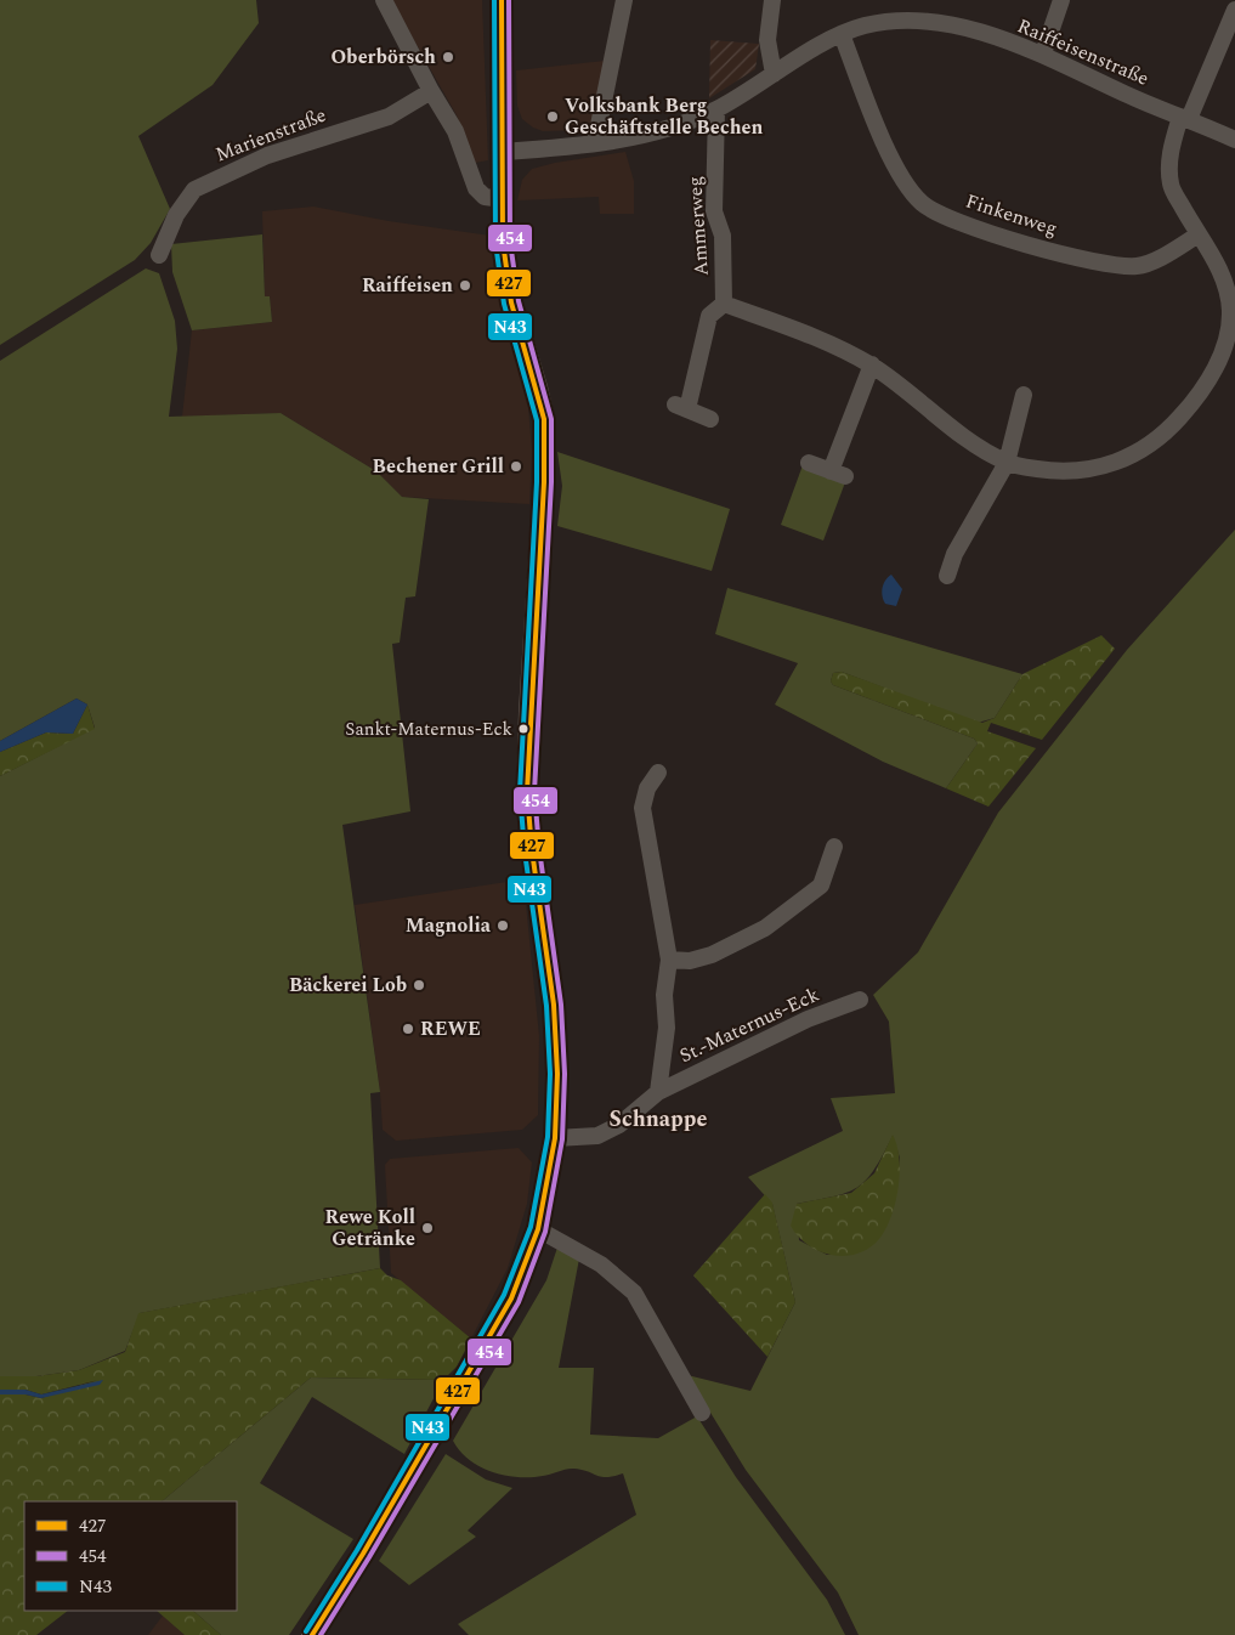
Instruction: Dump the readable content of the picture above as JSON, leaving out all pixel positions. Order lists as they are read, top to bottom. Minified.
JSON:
{"streets":{"street":["Raiffeisenstraße","Marienstraße","Finkenweg","Ammerweg","St.-Maternus-Eck"]},"crossings":[["Raiffeisenstraße","Finkenweg"],["Raiffeisenstraße","Ammerweg"]],"districts":["Schnappe"],"places":["Oberbörsch","Volksbank Berg Geschäftstelle Bechen","Raiffeisen","Bechener Grill","Sankt-Maternus-Eck","Magnolia","Bäckerei Lob","REWE","Rewe Koll Getränke"],"lines":["transit line 427","transit line 454","transit line N43"],"legend":["427","454","N43"]}
